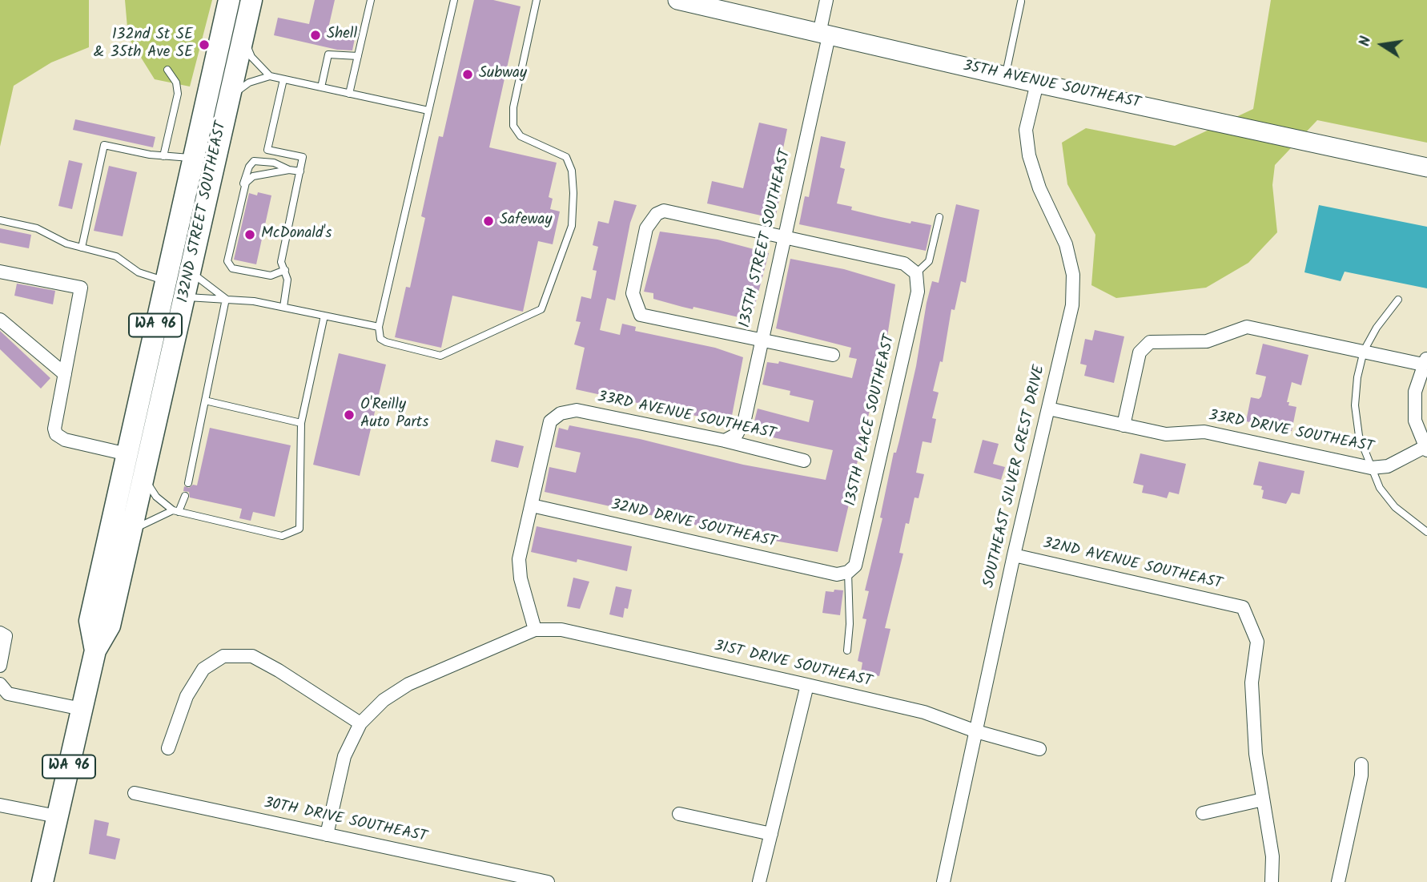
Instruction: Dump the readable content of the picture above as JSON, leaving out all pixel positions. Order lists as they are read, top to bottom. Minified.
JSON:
{"streets":{"main road":["132ND STREET SOUTHEAST","WA 96"],"street":["35TH AVENUE SOUTHEAST","135TH STREET SOUTHEAST","33RD AVENUE SOUTHEAST","135TH PLACE SOUTHEAST","33RD DRIVE SOUTHEAST","SOUTHEAST SILVER CREST DRIVE","32ND DRIVE SOUTHEAST","32ND AVENUE SOUTHEAST","31ST DRIVE SOUTHEAST","30TH DRIVE SOUTHEAST"]},"crossings":[["35TH AVENUE SOUTHEAST","135TH STREET SOUTHEAST"],["35TH AVENUE SOUTHEAST","SOUTHEAST SILVER CREST DRIVE"],["135TH STREET SOUTHEAST","33RD AVENUE SOUTHEAST"],["33RD AVENUE SOUTHEAST","32ND DRIVE SOUTHEAST"],["135TH PLACE SOUTHEAST","32ND DRIVE SOUTHEAST"],["33RD DRIVE SOUTHEAST","SOUTHEAST SILVER CREST DRIVE"],["SOUTHEAST SILVER CREST DRIVE","32ND AVENUE SOUTHEAST"],["SOUTHEAST SILVER CREST DRIVE","31ST DRIVE SOUTHEAST"]],"places":["Shell","132nd St SE & 35th Ave SE","Subway","Safeway","McDonald's","O'Reilly Auto Parts"],"north":"left"}
